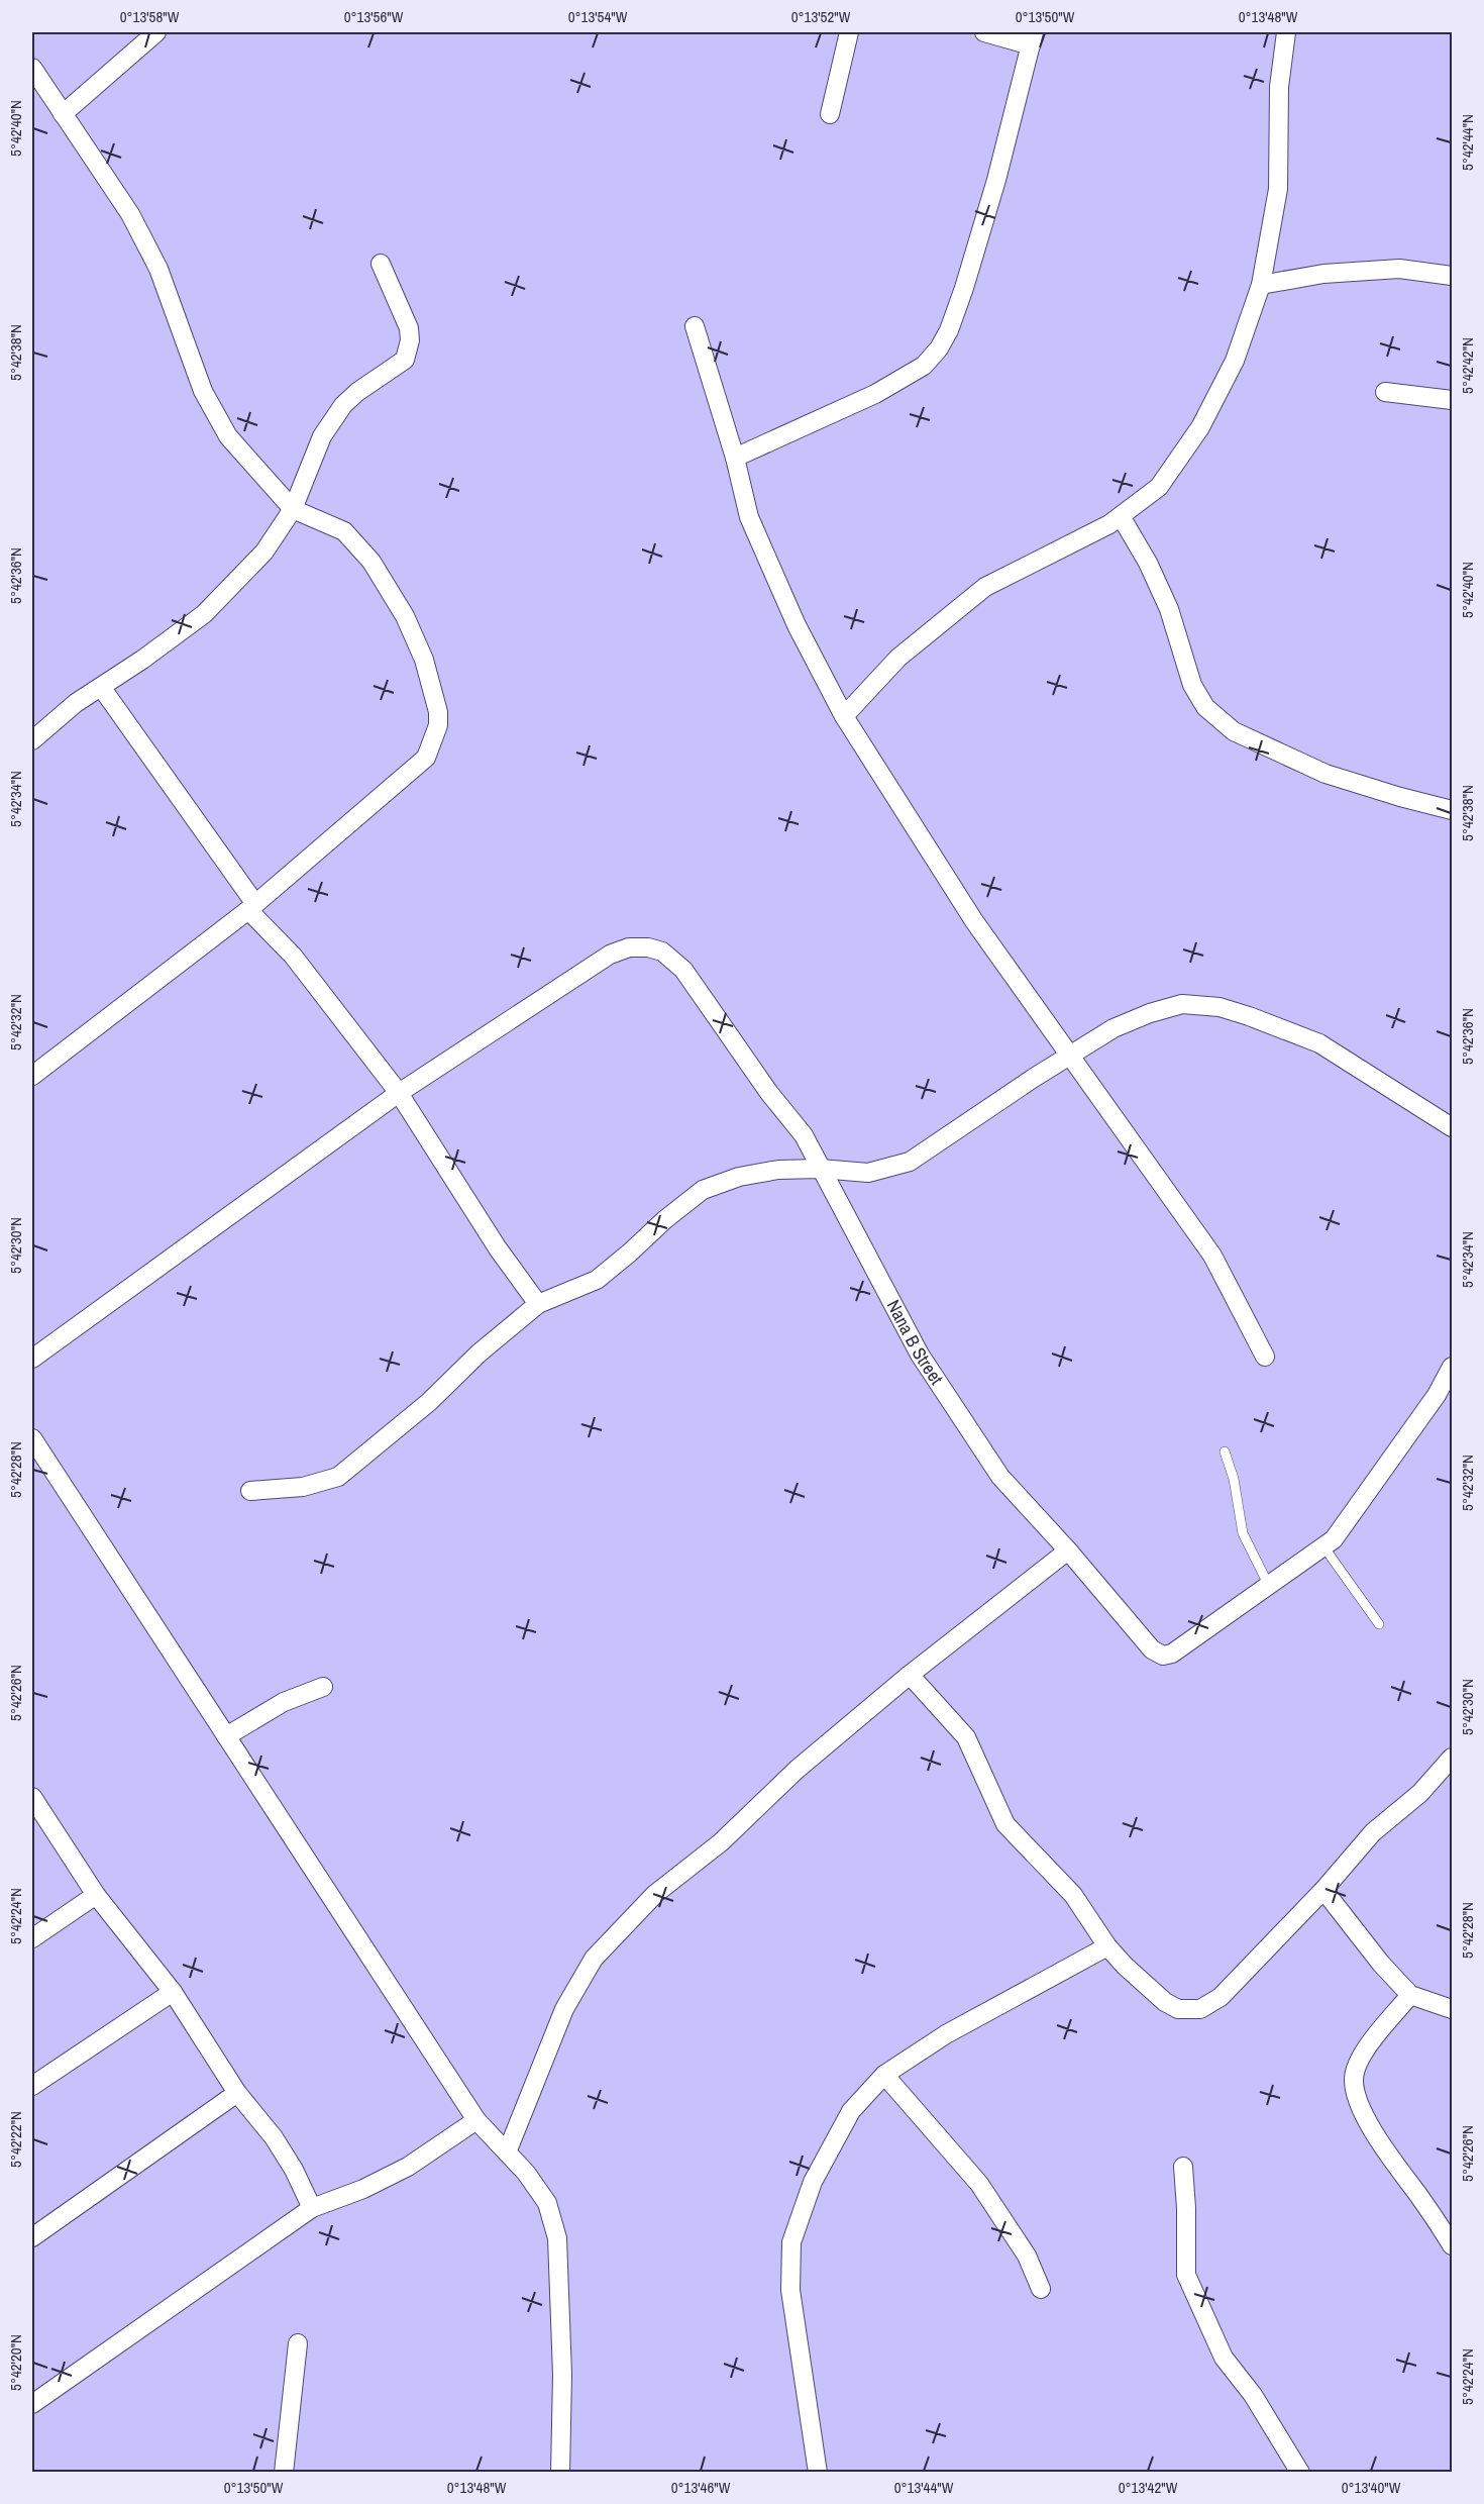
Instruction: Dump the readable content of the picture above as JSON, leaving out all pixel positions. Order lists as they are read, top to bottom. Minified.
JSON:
{"streets":{"street":["Nana B Street"]},"coordinates":["0°13'58\"W","0°13'56\"W","0°13'54\"W","0°13'52\"W","0°13'50\"W","0°13'48\"W","5°42'40\"N","5°42'44\"N","5°42'38\"N","5°42'42\"N","5°42'36\"N","5°42'34\"N","5°42'32\"N","5°42'30\"N","5°42'28\"N","5°42'26\"N","5°42'24\"N","5°42'22\"N","5°42'20\"N","0°13'46\"W","0°13'44\"W","0°13'42\"W","0°13'40\"W"]}
